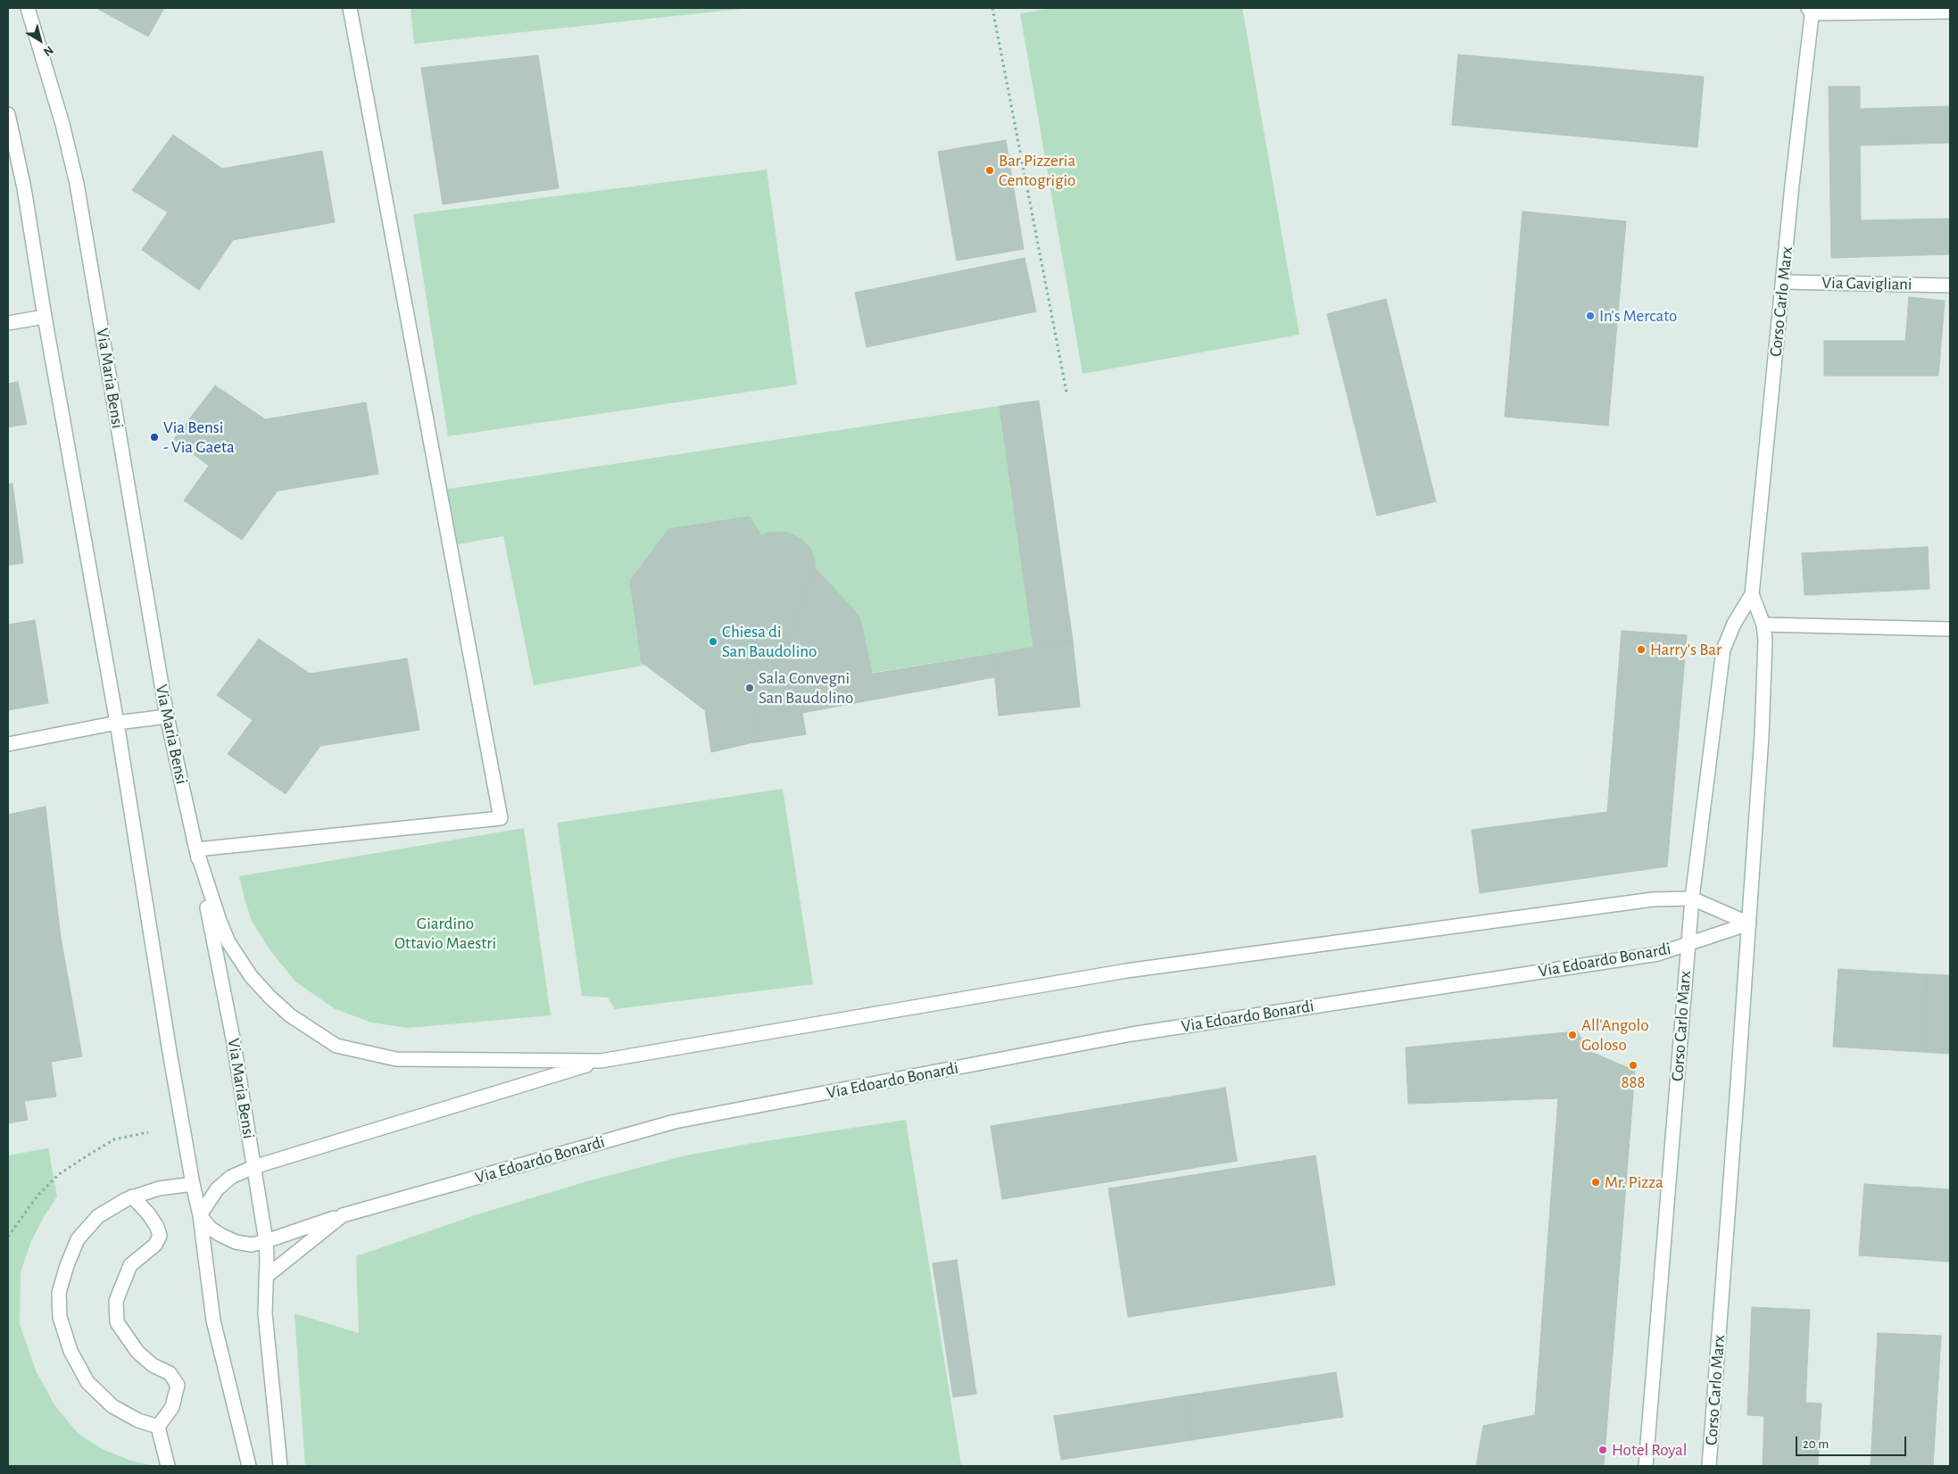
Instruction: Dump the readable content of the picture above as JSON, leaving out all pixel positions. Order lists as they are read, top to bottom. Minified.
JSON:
{"streets":{"street":["Via Gavigliani","Corso Carlo Marx","Via Maria Bensi","Via Edoardo Bonardi"]},"crossings":[["Via Gavigliani","Corso Carlo Marx"],["Corso Carlo Marx","Via Edoardo Bonardi"],["Via Maria Bensi","Via Edoardo Bonardi"]],"parks":["Giardino Ottavio Maestri"],"places":["Bar Pizzeria Centogrigio","In's Mercato","Via Bensi - Via Gaeta","Chiesa di San Baudolino","Harry's Bar","Sala Convegni San Baudolino","All'Angolo Goloso","888","Mr. Pizza","Hotel Royal"],"scale_bar":"20 m","north":"bottom right"}
